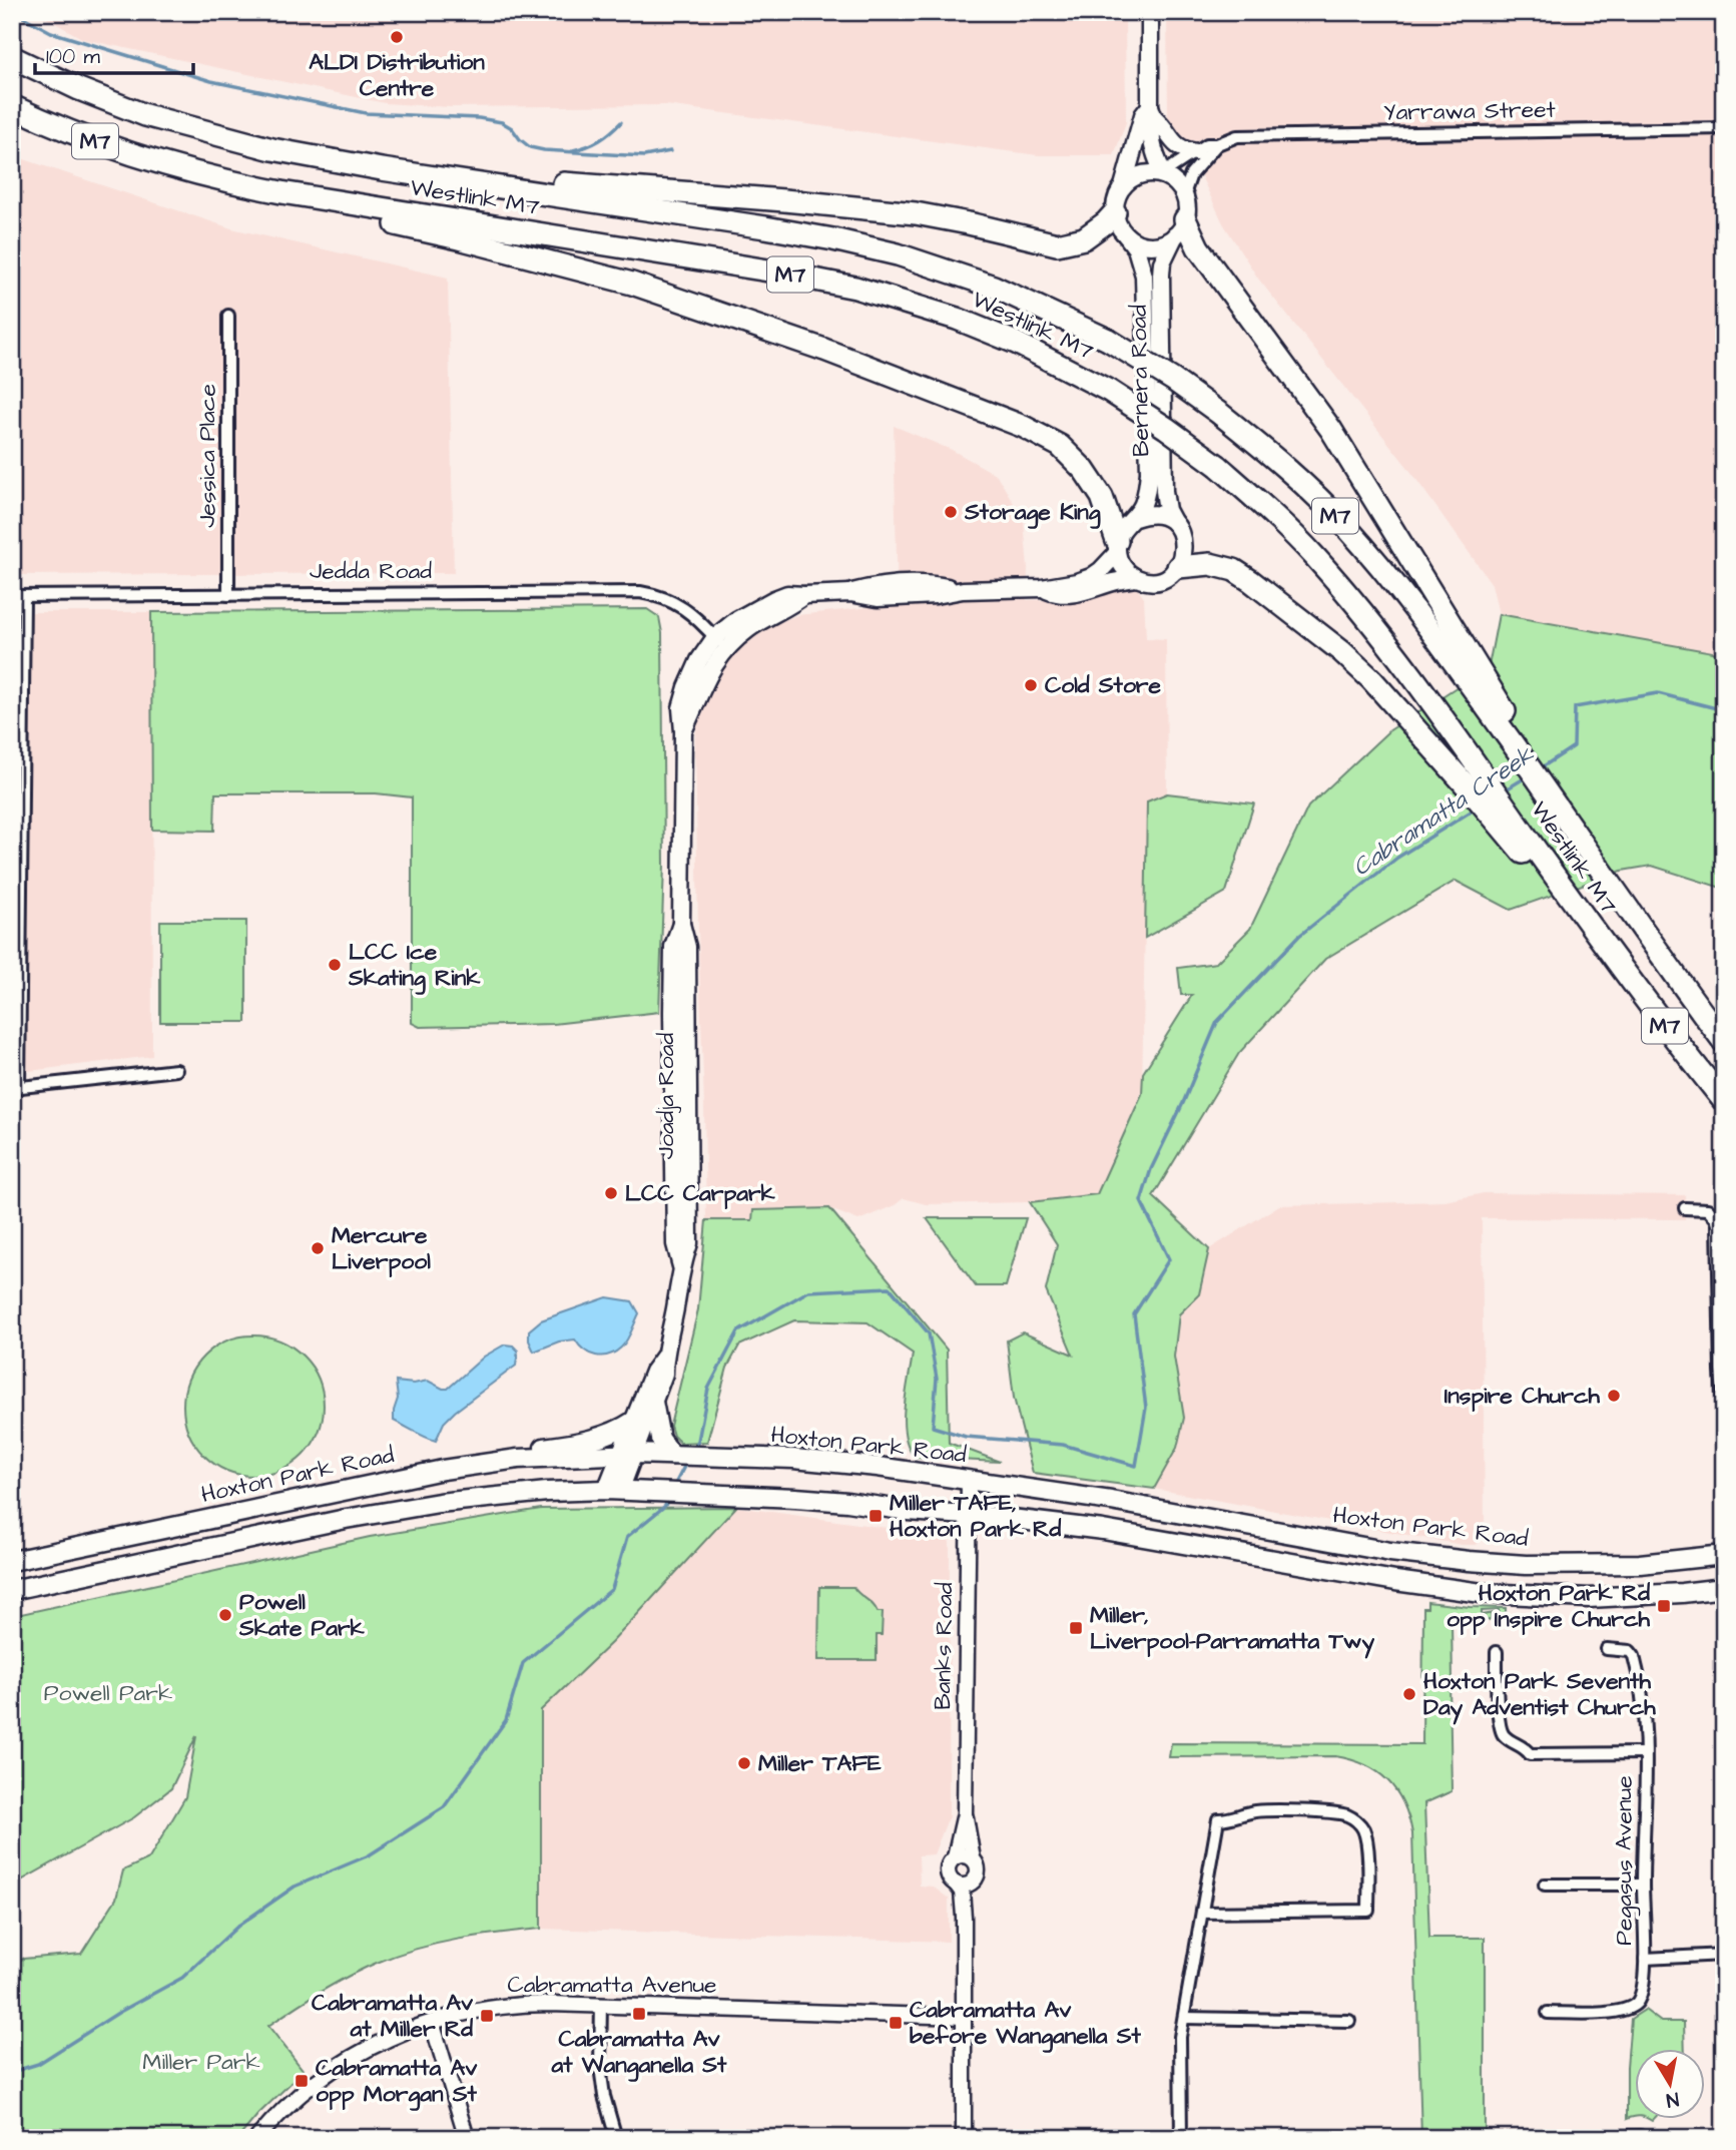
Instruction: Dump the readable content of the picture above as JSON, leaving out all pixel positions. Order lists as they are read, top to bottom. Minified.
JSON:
{"streets":{"highway":["M7","Westlink M7"],"main road":["Bernera Road","Joadja Road","Hoxton Park Road"],"street":["Yarrawa Street","Jessica Place","Jedda Road","Banks Road","Pegasus Avenue","Cabramatta Avenue"]},"crossings":[["Yarrawa Street","Bernera Road"],["Jessica Place","Jedda Road"],["Jedda Road","Joadja Road"],["Joadja Road","Hoxton Park Road"],["Hoxton Park Road","Banks Road"]],"water":["Cabramatta Creek"],"parks":["Powell Park","Miller Park"],"places":{"other":["ALDI Distribution Centre","Storage King","Cold Store","LCC Ice Skating Rink","LCC Carpark","Mercure Liverpool","Inspire Church","Powell Skate Park","Hoxton Park Seventh Day Adventist Church","Miller TAFE"],"transit":["Miller TAFE, Hoxton Park Rd","Hoxton Park Rd opp Inspire Church","Miller, Liverpool-Parramatta Twy","Cabramatta Av at Wanganella St","Cabramatta Av at Miller Rd","Cabramatta Av before Wanganella St","Cabramatta Av opp Morgan St"]},"scale_bar":"100 m","north":"bottom"}
